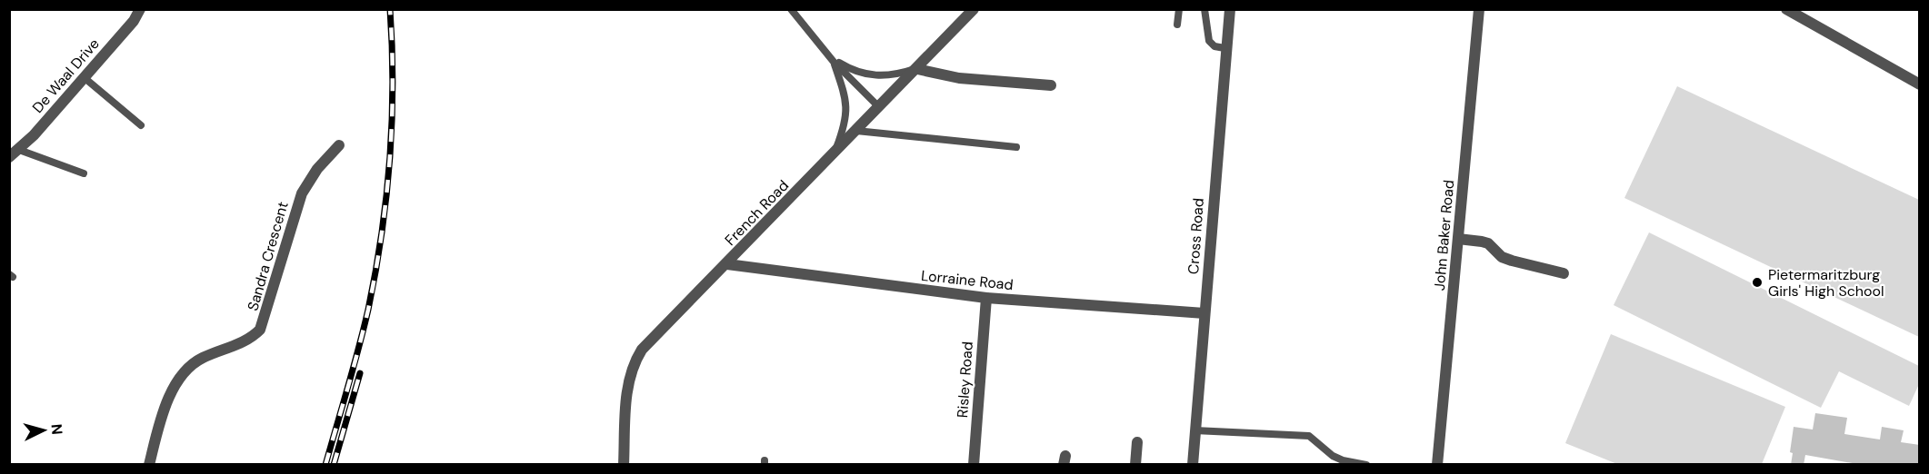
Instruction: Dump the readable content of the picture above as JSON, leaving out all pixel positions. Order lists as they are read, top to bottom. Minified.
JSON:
{"streets":{"street":["De Waal Drive","French Road","John Baker Road","Cross Road","Sandra Crescent","Lorraine Road","Risley Road"]},"crossings":[["French Road","Lorraine Road"],["Cross Road","Lorraine Road"],["Lorraine Road","Risley Road"]],"places":["Pietermaritzburg Girls' High School"],"north":"right"}
